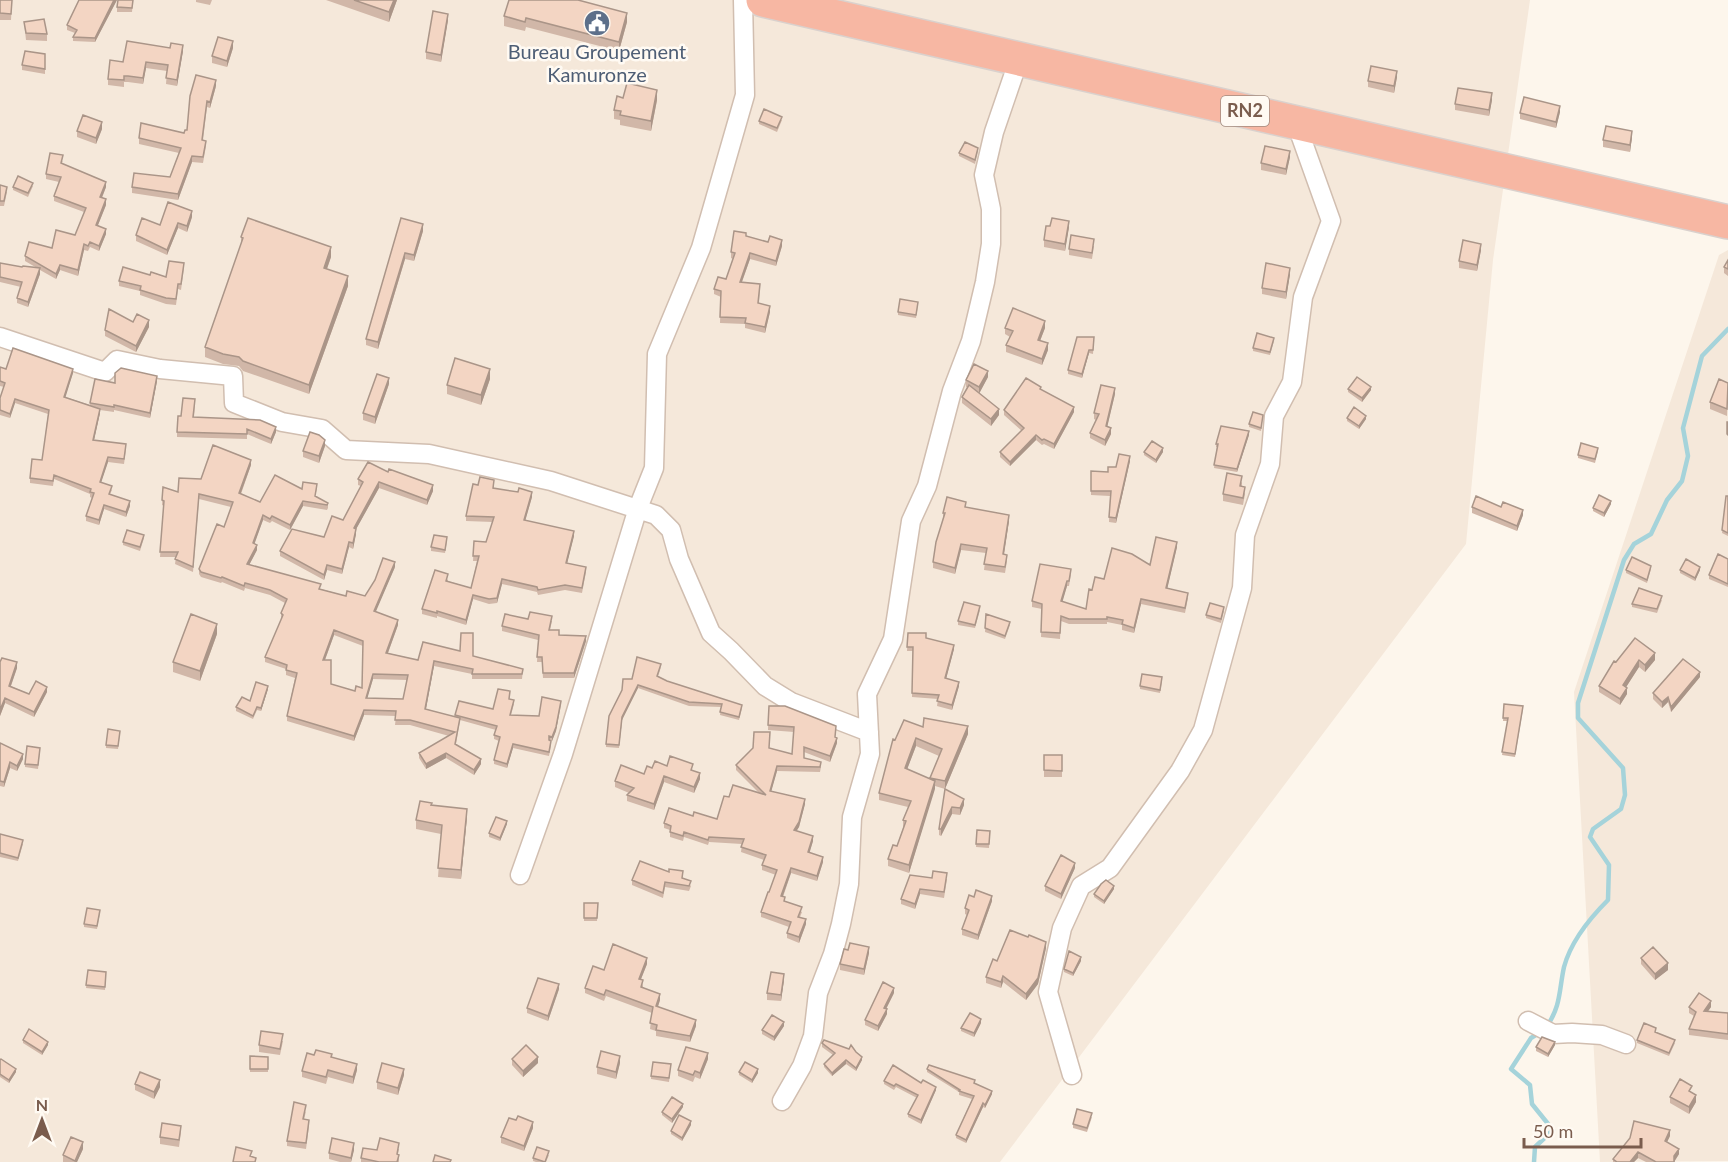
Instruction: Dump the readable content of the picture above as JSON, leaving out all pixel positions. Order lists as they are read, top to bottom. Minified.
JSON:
{"streets":{"highway":["RN2"]},"places":{"public building":["Bureau Groupement Kamuronze"]},"scale_bar":"50 m","north":"top"}
